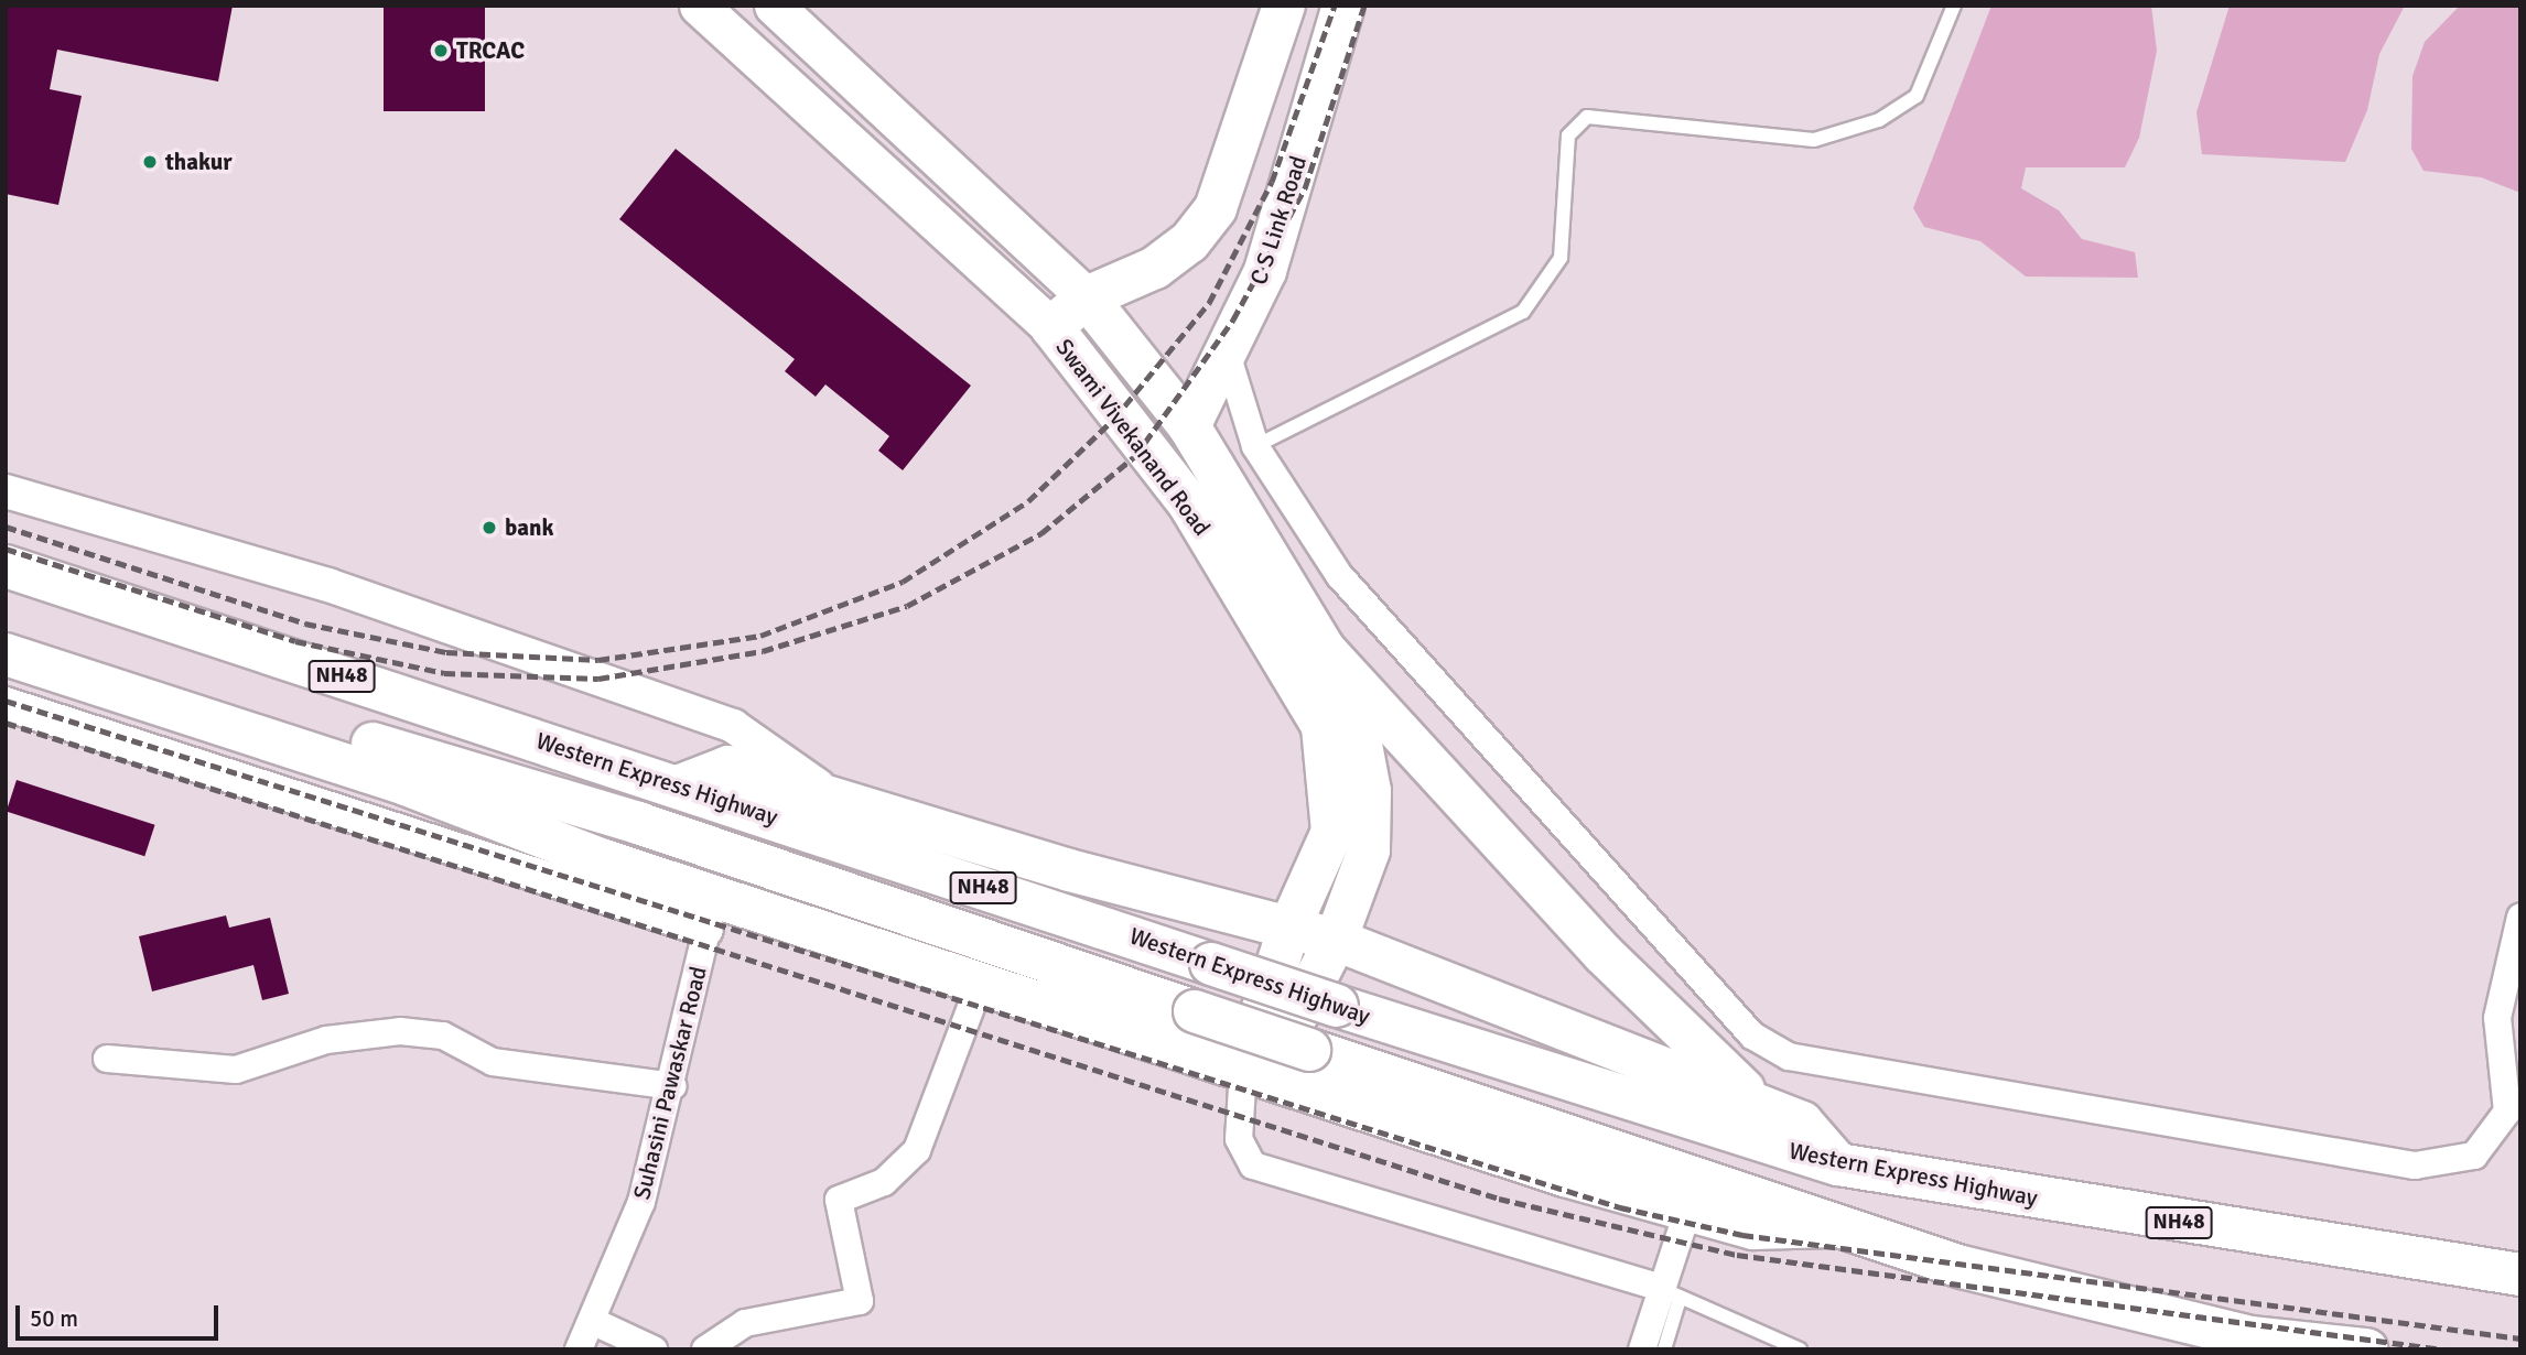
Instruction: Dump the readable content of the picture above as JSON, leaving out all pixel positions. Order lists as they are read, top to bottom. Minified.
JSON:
{"streets":{"main road":["C S Link Road","Swami Vivekanand Road","NH48","Western Express Highway"],"street":["Suhasini Pawaskar Road"]},"crossings":[["C S Link Road","Swami Vivekanand Road"]],"places":["TRCAC","thakur","bank"],"scale_bar":"50 m"}
